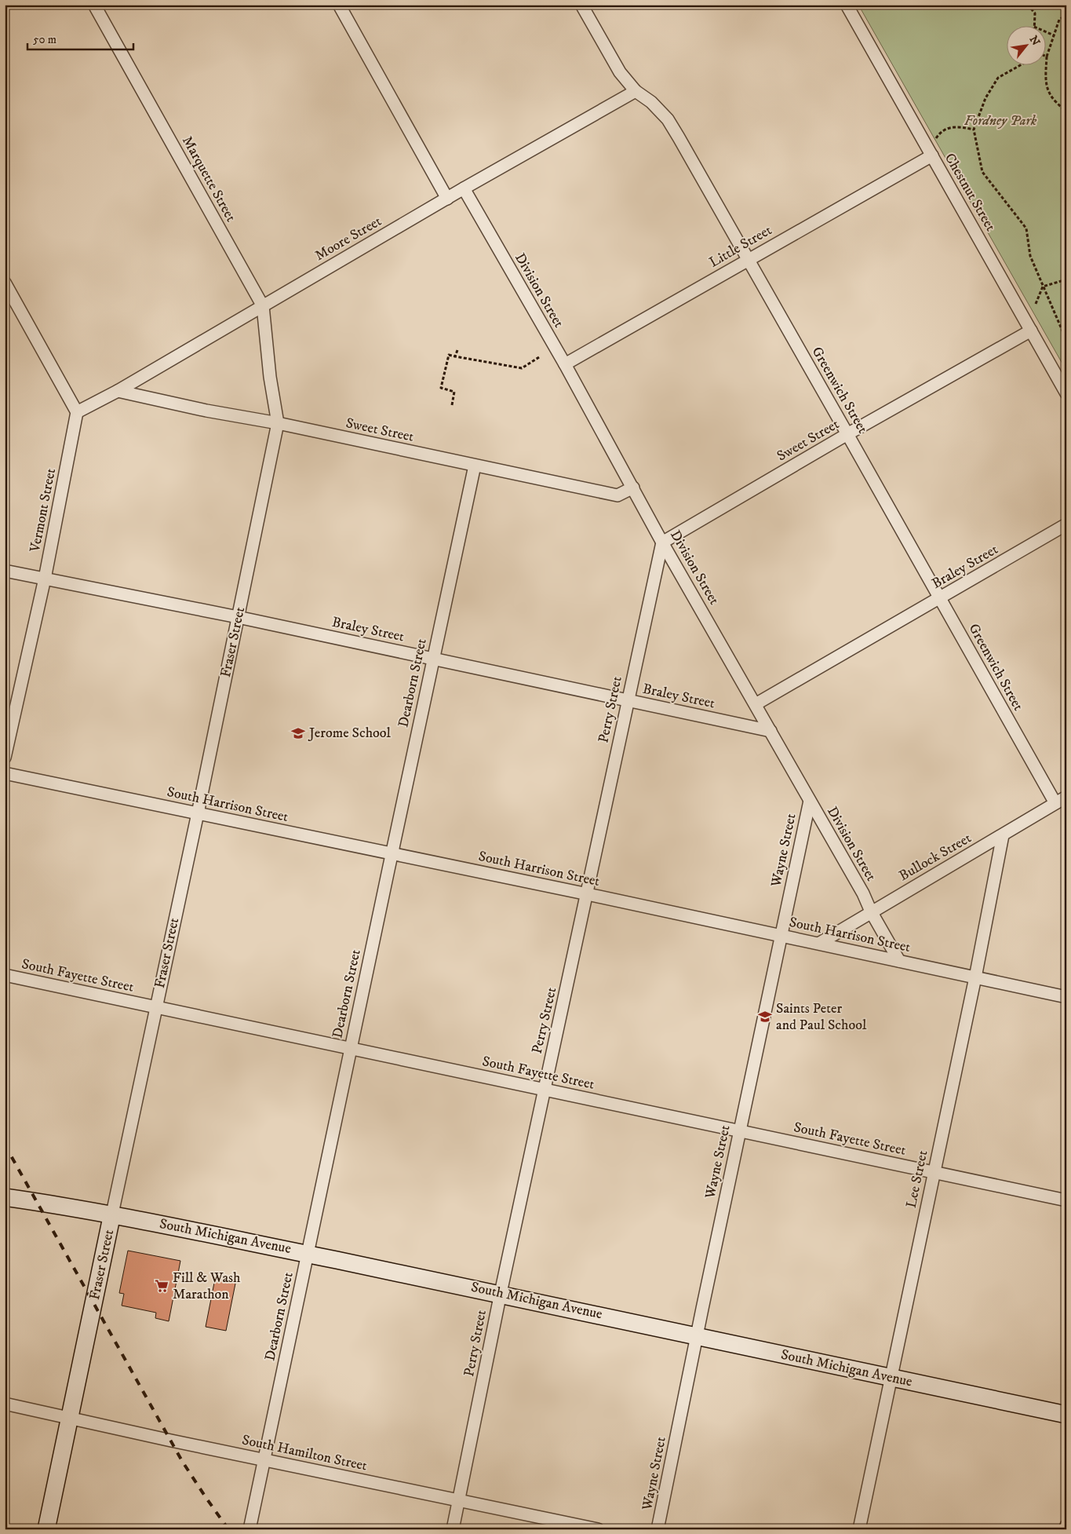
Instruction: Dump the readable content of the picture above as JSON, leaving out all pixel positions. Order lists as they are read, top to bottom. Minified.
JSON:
{"streets":{"street":["Marquette Street","Chestnut Street","Moore Street","Little Street","Division Street","Greenwich Street","Sweet Street","Vermont Street","Braley Street","Fraser Street","Dearborn Street","Perry Street","South Harrison Street","Wayne Street","Bullock Street","South Fayette Street","Lee Street","South Michigan Avenue","South Hamilton Street"]},"crossings":[["Marquette Street","Moore Street"],["Marquette Street","Fraser Street"],["Chestnut Street","Little Street"],["Chestnut Street","Sweet Street"],["Moore Street","Division Street"],["Moore Street","Greenwich Street"],["Moore Street","Sweet Street"],["Moore Street","Vermont Street"],["Little Street","Division Street"],["Little Street","Greenwich Street"],["Division Street","Sweet Street"],["Division Street","Braley Street"],["Division Street","Perry Street"],["Division Street","South Harrison Street"],["Division Street","Wayne Street"],["Division Street","Bullock Street"],["Greenwich Street","Sweet Street"],["Greenwich Street","Braley Street"],["Greenwich Street","Bullock Street"],["Sweet Street","Fraser Street"],["Sweet Street","Dearborn Street"],["Sweet Street","Perry Street"],["Vermont Street","Braley Street"],["Braley Street","Fraser Street"],["Braley Street","Dearborn Street"],["Braley Street","Perry Street"],["Fraser Street","South Harrison Street"],["Fraser Street","South Fayette Street"],["Fraser Street","South Michigan Avenue"],["Fraser Street","South Hamilton Street"],["Dearborn Street","South Harrison Street"],["Dearborn Street","South Fayette Street"],["Dearborn Street","South Michigan Avenue"],["Dearborn Street","South Hamilton Street"],["Perry Street","South Harrison Street"],["Perry Street","South Fayette Street"],["Perry Street","South Michigan Avenue"],["Perry Street","South Hamilton Street"],["South Harrison Street","Wayne Street"],["South Harrison Street","Bullock Street"],["South Harrison Street","Lee Street"],["Wayne Street","South Fayette Street"],["Wayne Street","South Michigan Avenue"],["Bullock Street","Lee Street"],["South Fayette Street","Lee Street"],["Lee Street","South Michigan Avenue"]],"parks":["Fordney Park"],"places":{"school or university":["Jerome School","Saints Peter and Paul School"],"supermarket":["Fill & Wash Marathon"]},"scale_bar":"50 m","north":"top right"}
